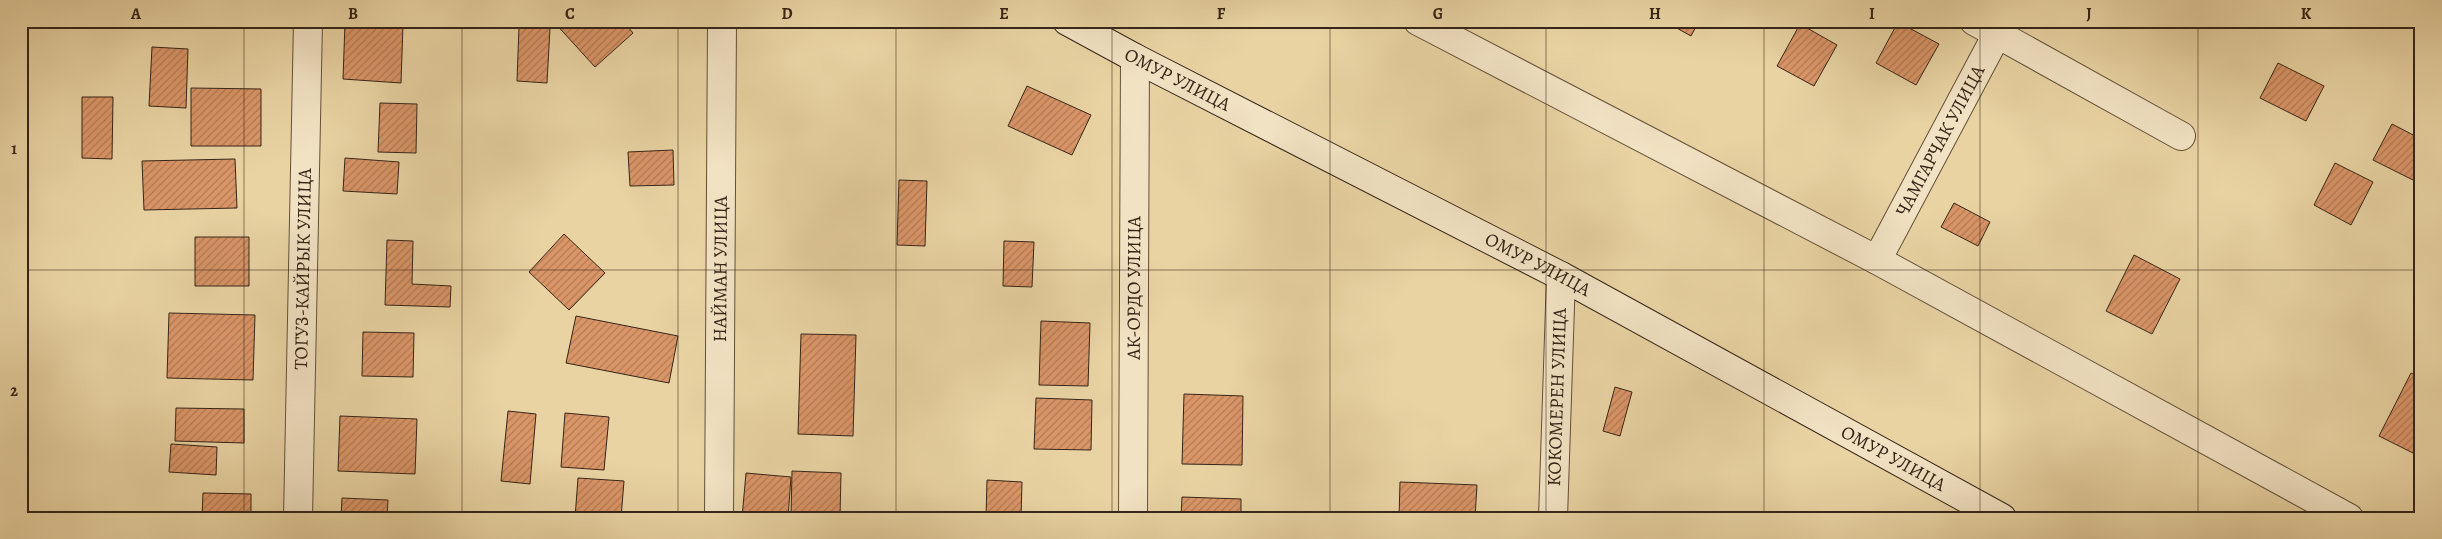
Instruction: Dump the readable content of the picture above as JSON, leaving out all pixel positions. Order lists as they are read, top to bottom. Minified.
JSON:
{"streets":{"street":["ОМУР УЛИЦА","ЧАМГАРЧАК УЛИЦА","ТОГУЗ-КАЙРЫК УЛИЦА","НАЙМАН УЛИЦА","АК-ОРДО УЛИЦА","КОКОМЕРЕН УЛИЦА"]},"crossings":[["ОМУР УЛИЦА","АК-ОРДО УЛИЦА"],["ОМУР УЛИЦА","КОКОМЕРЕН УЛИЦА"]],"grid":{"columns":["A","B","C","D","E","F","G","H","I","J","K"],"rows":["1","2"]}}
